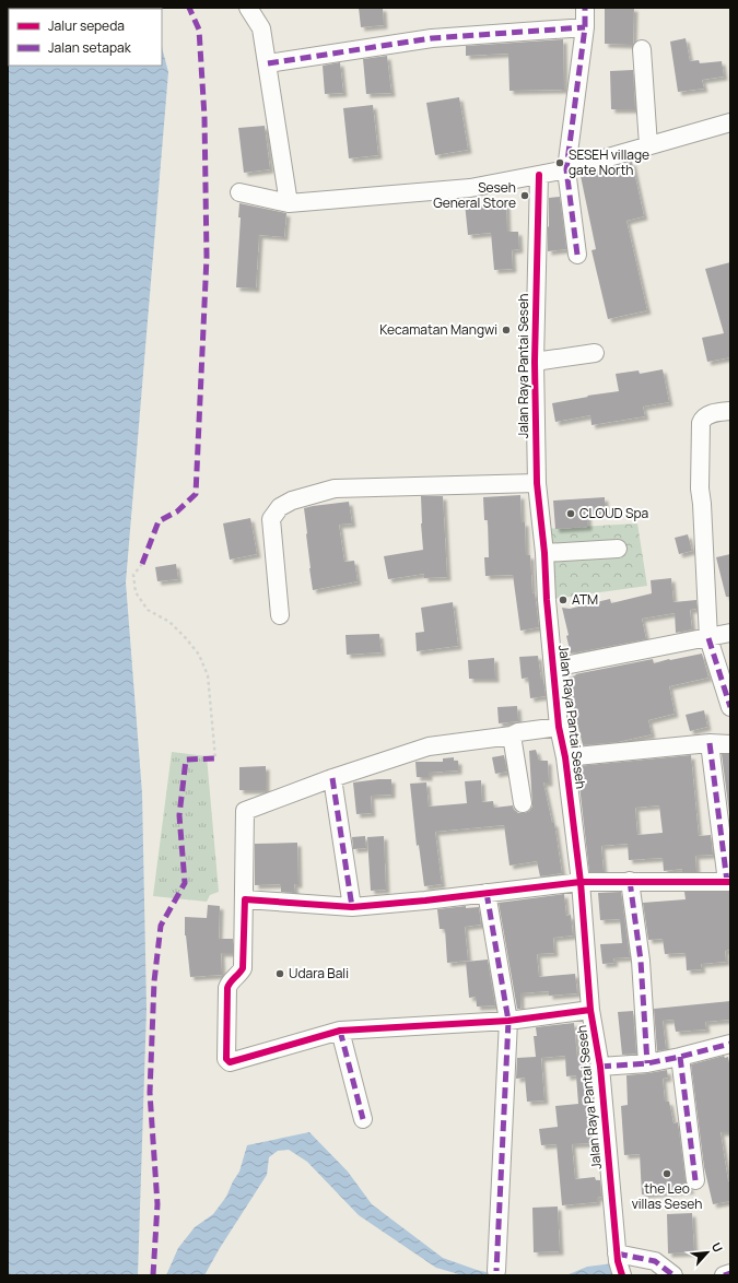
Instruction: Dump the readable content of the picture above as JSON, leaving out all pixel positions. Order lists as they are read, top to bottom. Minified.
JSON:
{"streets":{"street":["Jalan Raya Pantai Seseh"]},"places":["SESEH village gate North","Seseh General Store","Kecamatan Mangwi","CLOUD Spa","ATM","Udara Bali","the Leo villas Seseh"],"legend":["Jalur sepeda","Jalan setapak"],"north":"top right"}
